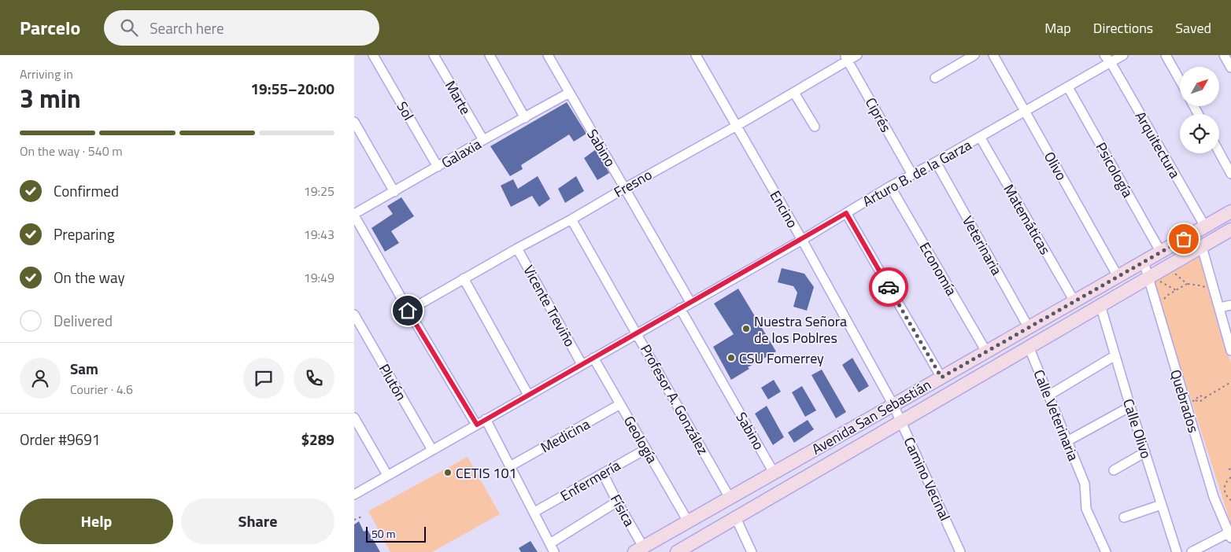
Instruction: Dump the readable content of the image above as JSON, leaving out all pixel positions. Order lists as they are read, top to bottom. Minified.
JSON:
{"streets":{"main road":["Avenida San Sebastián"],"street":["Marte","Sol","Ciprés","Arquitectura","Sabino","Galaxia","Olivo","Psicología","Arturo B. de la Garza","Fresno","Encino","Matemáticas","Veterinaria","Economía","Vicente Treviño","Plutón","Profesor A. González","Quebrados","Calle Veterinaria","Calle Olivo","Medicina","Geología","Camino Vecinal","Enfermería","Física"]},"crossings":[["Marte","Galaxia"],["Sol","Galaxia"],["Ciprés","Arturo B. de la Garza"],["Ciprés","Fresno"],["Arquitectura","Arturo B. de la Garza"],["Arquitectura","Avenida San Sebastián"],["Sabino","Galaxia"],["Sabino","Arturo B. de la Garza"],["Sabino","Fresno"],["Sabino","Avenida San Sebastián"],["Olivo","Arturo B. de la Garza"],["Olivo","Avenida San Sebastián"],["Psicología","Arturo B. de la Garza"],["Psicología","Avenida San Sebastián"],["Arturo B. de la Garza","Encino"],["Arturo B. de la Garza","Matemáticas"],["Arturo B. de la Garza","Veterinaria"],["Arturo B. de la Garza","Economía"],["Arturo B. de la Garza","Vicente Treviño"],["Arturo B. de la Garza","Plutón"],["Arturo B. de la Garza","Profesor A. González"],["Arturo B. de la Garza","Geología"],["Fresno","Encino"],["Fresno","Vicente Treviño"],["Fresno","Profesor A. González"],["Encino","Avenida San Sebastián"],["Encino","Camino Vecinal"],["Matemáticas","Avenida San Sebastián"],["Veterinaria","Avenida San Sebastián"],["Economía","Avenida San Sebastián"],["Profesor A. González","Avenida San Sebastián"],["Quebrados","Avenida San Sebastián"],["Calle Veterinaria","Avenida San Sebastián"],["Avenida San Sebastián","Calle Olivo"],["Avenida San Sebastián","Geología"],["Avenida San Sebastián","Camino Vecinal"],["Avenida San Sebastián","Física"],["Medicina","Geología"],["Geología","Enfermería"],["Enfermería","Física"]],"places":["Nuestra Señora de los Poblres","CSU Fomerrey","CETIS 101"],"scale_bar":"50 m","north":"top right","page":{"header":"Parcelo","search":"Search here","nav":["Map","Directions","Saved"],"heading":["3 min","Arriving in","19:55–20:00"],"panel":["Sam","Courier · 4.6","Order #9691","$289"],"bar":"On the way · 540 m","list":[["Confirmed","19:25"],["Preparing","19:43"],["On the way","19:49"],"Delivered"],"buttons":["Help","Share"],"scale":"50 m"}}
